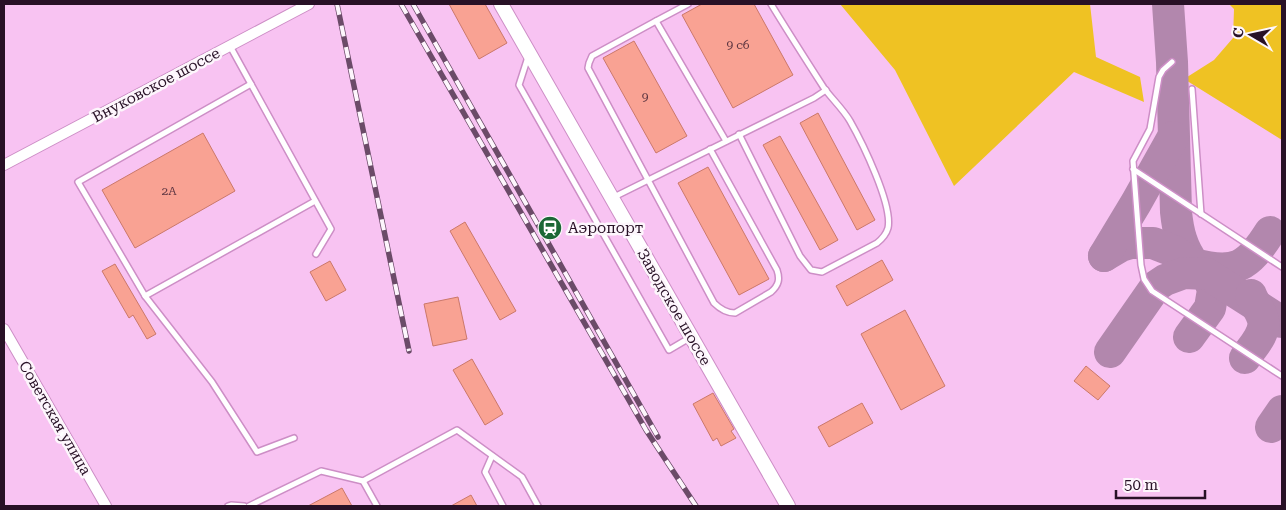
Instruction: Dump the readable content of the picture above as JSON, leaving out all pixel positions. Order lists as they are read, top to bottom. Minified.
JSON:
{"streets":{"street":["Внуковское шоссе","Заводское шоссе","Советская улица"]},"places":{"station":["Аэропорт"]},"house_numbers":["9 с6","9","2А"],"scale_bar":"50 m","north":"left"}
